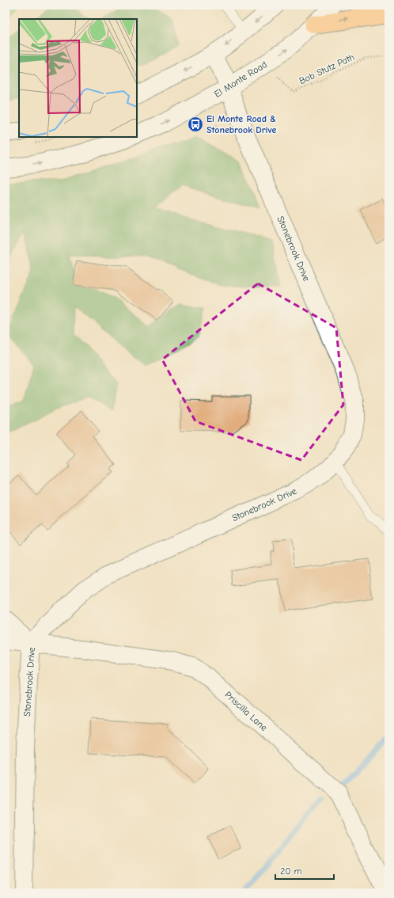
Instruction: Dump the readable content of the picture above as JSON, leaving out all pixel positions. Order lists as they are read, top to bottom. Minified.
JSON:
{"streets":{"street":["El Monte Road","Stonebrook Drive","Priscilla Lane"],"path":["Bob Stutz Path"]},"crossings":[["El Monte Road","Stonebrook Drive"],["Stonebrook Drive","Priscilla Lane"]],"places":{"bus stop":["El Monte Road & Stonebrook Drive"]},"scale_bar":"20 m"}
